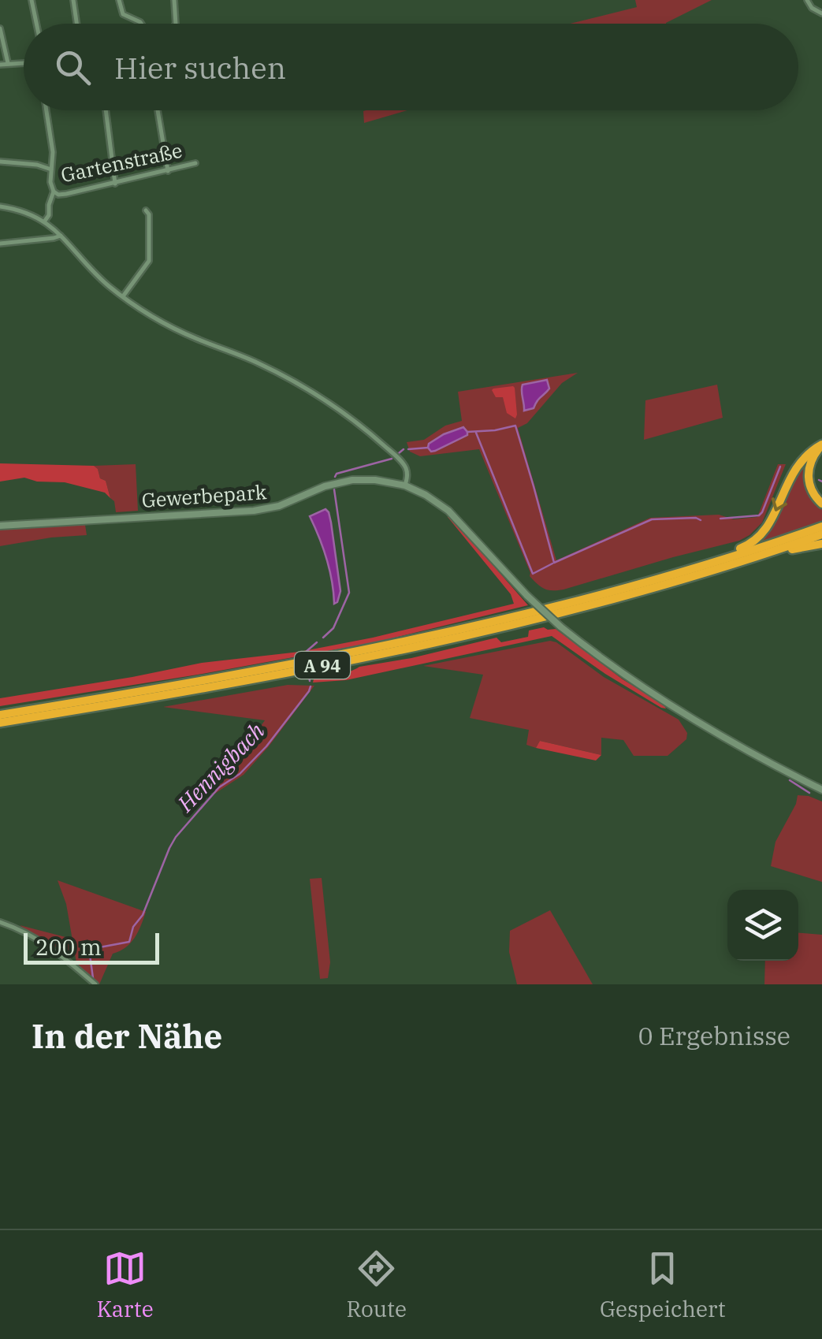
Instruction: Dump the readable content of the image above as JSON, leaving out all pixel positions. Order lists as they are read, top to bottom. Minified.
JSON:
{"streets":{"highway":["A 94"],"street":["Gartenstraße","Gewerbepark"]},"water":["Hennigbach"],"scale_bar":"200 m","page":{"search":"Hier suchen","scale":"200 m","heading":["In der Nähe","0 Ergebnisse"],"nav":["Karte","Route","Gespeichert"]}}
